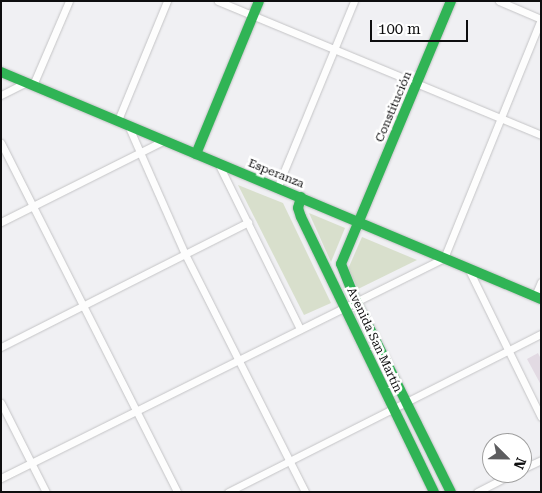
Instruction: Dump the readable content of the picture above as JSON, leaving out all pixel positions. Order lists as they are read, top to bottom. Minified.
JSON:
{"streets":{"main road":["Constitución","Esperanza","Avenida San Martín"]},"crossings":[["Constitución","Esperanza"],["Constitución","Avenida San Martín"],["Esperanza","Avenida San Martín"]],"scale_bar":"100 m","north":"bottom right"}
